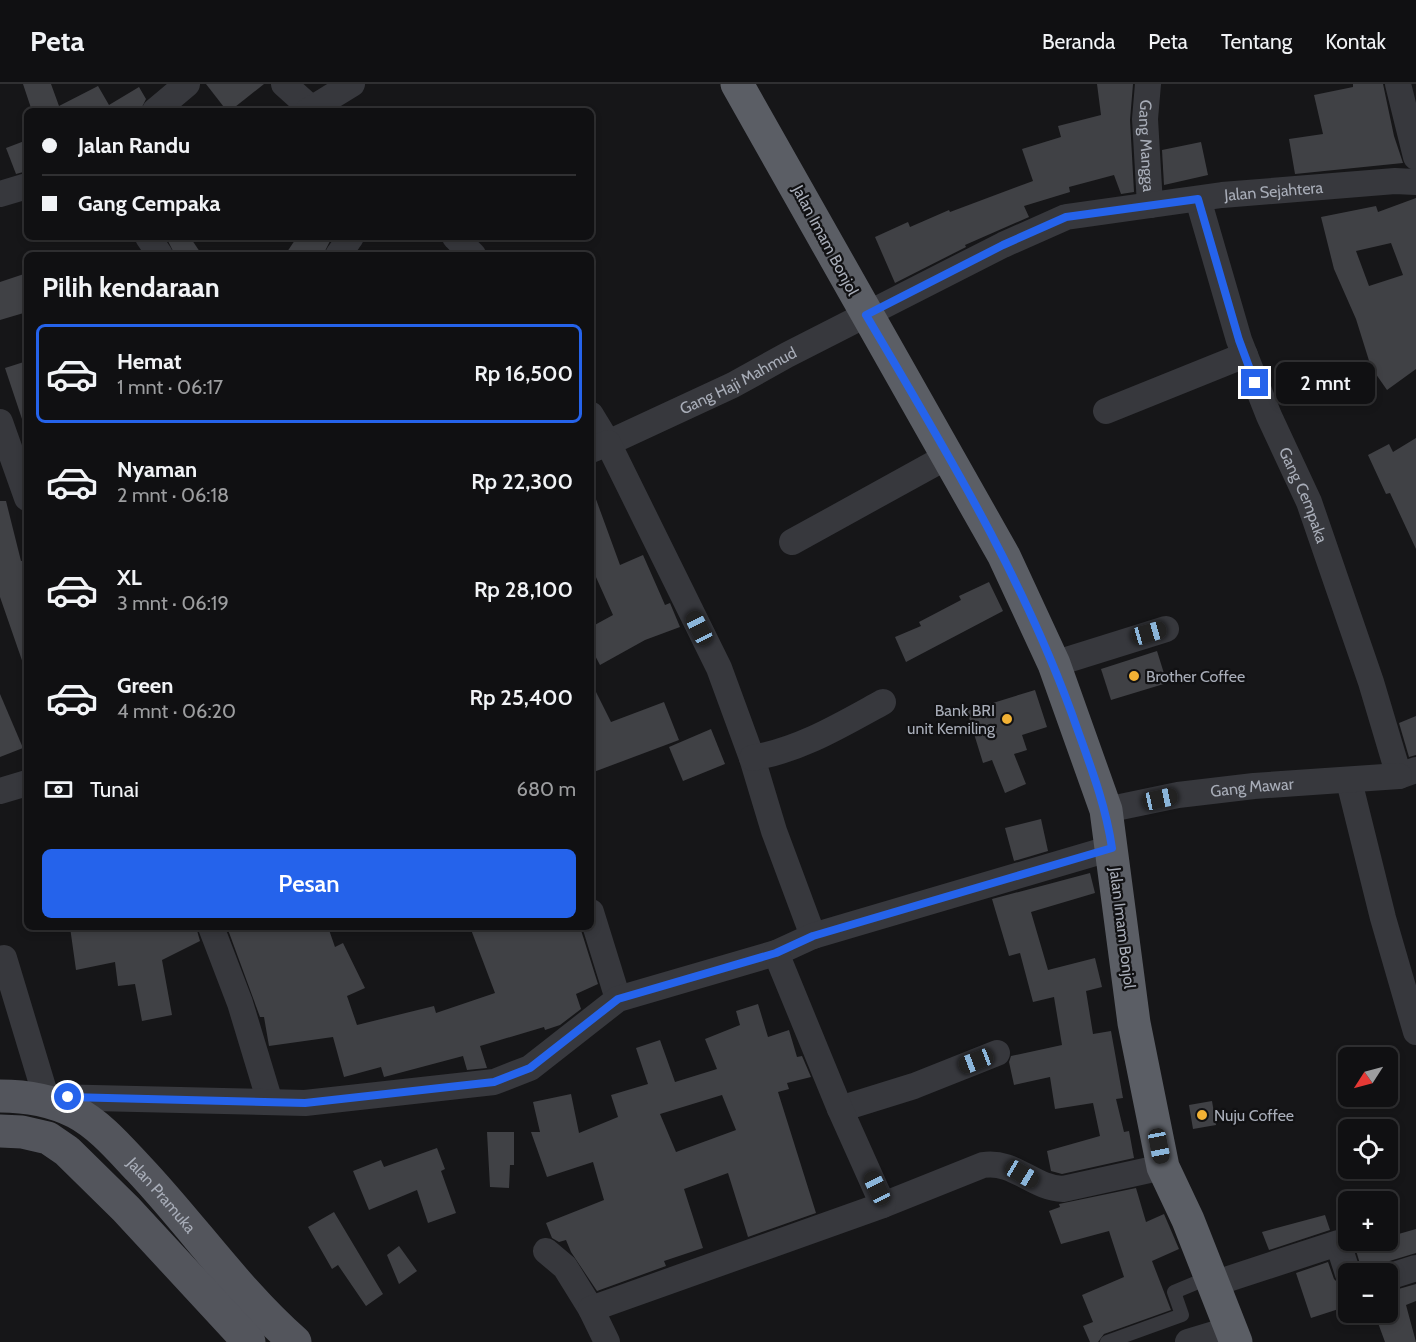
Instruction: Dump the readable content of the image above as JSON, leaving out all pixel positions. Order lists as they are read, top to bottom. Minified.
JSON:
{"streets":{"highway":["Jalan Imam Bonjol"],"main road":["Jalan Pramuka"],"street":["Gang Mangga","Jalan Sejahtera","Gang Haji Mahmud","Gang Cempaka","Gang Mawar"]},"crossings":[["Gang Mangga","Jalan Sejahtera"],["Jalan Sejahtera","Jalan Imam Bonjol"],["Jalan Sejahtera","Gang Haji Mahmud"],["Jalan Sejahtera","Gang Cempaka"],["Jalan Imam Bonjol","Gang Haji Mahmud"],["Jalan Imam Bonjol","Gang Mawar"],["Gang Cempaka","Gang Mawar"]],"places":["Brother Coffee","Bank BRI unit Kemiling","Nuju Coffee"],"north":"bottom left","page":{"header":"Peta","nav":["Beranda","Peta","Tentang","Kontak"],"banner":["Jalan Randu","Gang Cempaka"],"heading":"Pilih kendaraan","list":[{"name":"Hemat","note":"1 mnt · 06:17","value":"Rp 16,500"},{"name":"Nyaman","note":"2 mnt · 06:18","value":"Rp 22,300"},{"name":"XL","note":"3 mnt · 06:19","value":"Rp 28,100"},{"name":"Green","note":"4 mnt · 06:20","value":"Rp 25,400"}],"bubble":"2 mnt","pay":["Tunai","680 m"],"buttons":"Pesan","map_buttons":["+","−"]}}
